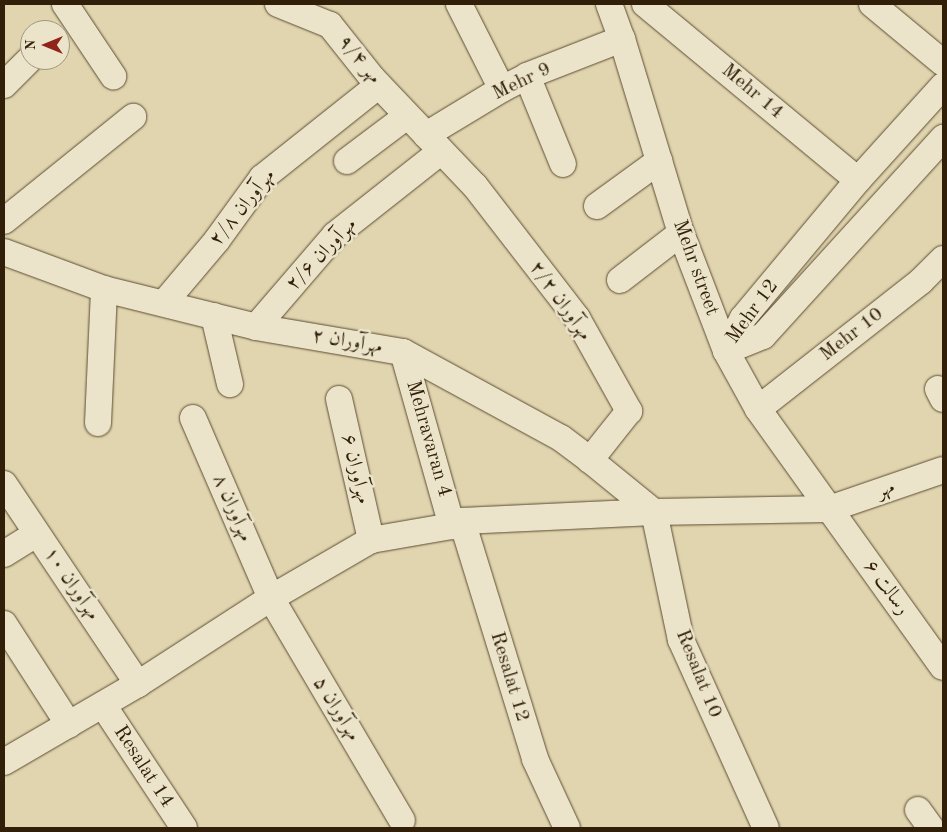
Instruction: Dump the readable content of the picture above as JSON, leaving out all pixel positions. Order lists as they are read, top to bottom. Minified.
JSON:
{"streets":{"street":["مهر ۹/۴","Mehr 9","Mehr 14","مهرآوران ۲/۸","مهرآوران ۲/۶","Mehr street","مهرآوران ۲/۲","Mehr 12","Mehr 10","مهرآوران ۲","Mehravaran 4","مهرآوران ۶","مهر","مهرآوران ۸","مهرآوران ۱۰","رسالت ۶","Resalat 10","Resalat 12","مهرآوران ۵","Resalat 14"]},"crossings":[["مهر ۹/۴","Mehr 9"],["مهر ۹/۴","مهرآوران ۲/۸"],["مهر ۹/۴","مهرآوران ۲/۶"],["مهر ۹/۴","مهرآوران ۲/۲"],["Mehr 9","مهرآوران ۲/۶"],["Mehr 9","Mehr street"],["Mehr 9","مهرآوران ۲/۲"],["Mehr 14","Mehr 12"],["مهرآوران ۲/۸","مهرآوران ۲"],["مهرآوران ۲/۶","مهرآوران ۲/۲"],["مهرآوران ۲/۶","مهرآوران ۲"],["Mehr street","Mehr 12"],["Mehr street","Mehr 10"],["Mehr street","مهر"],["Mehr street","رسالت ۶"],["مهرآوران ۲/۲","مهرآوران ۲"],["مهرآوران ۲","Mehravaran 4"],["مهرآوران ۲","مهر"],["مهرآوران ۲","Resalat 10"],["Mehravaran 4","مهر"],["Mehravaran 4","Resalat 12"],["مهرآوران ۶","مهر"],["مهر","رسالت ۶"],["مهر","Resalat 10"],["مهر","Resalat 12"],["مهرآوران ۸","مهرآوران ۵"]],"north":"left"}
